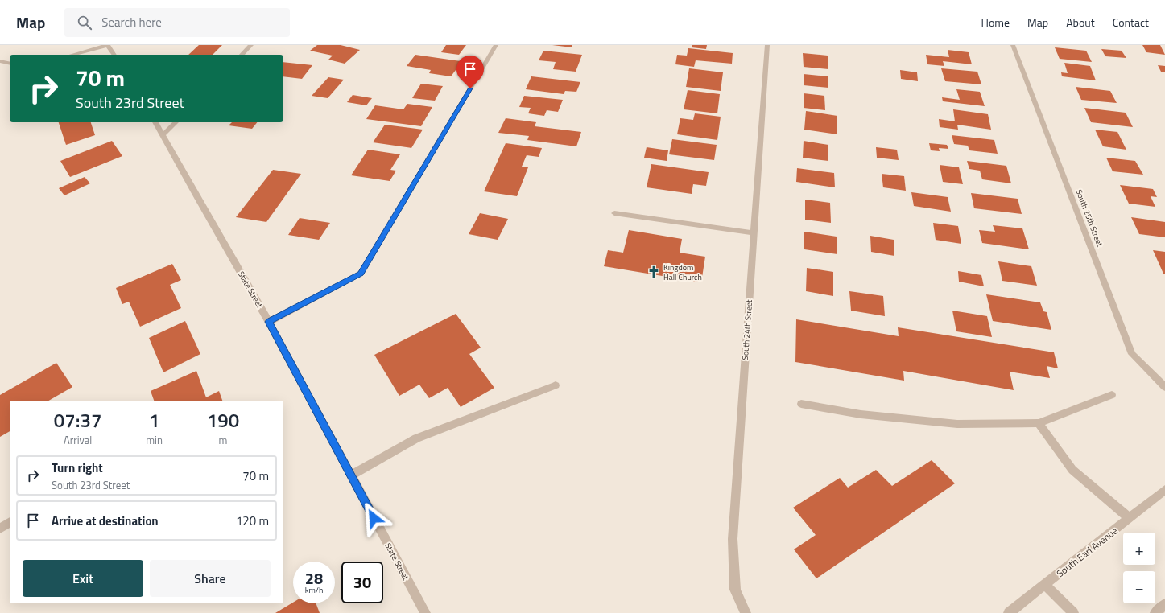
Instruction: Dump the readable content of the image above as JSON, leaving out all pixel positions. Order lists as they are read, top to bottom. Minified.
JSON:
{"streets":{"street":["South 25th Street","State Street","South 24th Street","South Earl Avenue"]},"places":{"church":["Kingdom Hall Church"]},"page":{"header":"Map","search":"Search here","nav":["Home","Map","About","Contact"],"turn":["70 m","South 23rd Street"],"eta":["07:37","Arrival","1","min","190","m"],"list":[{"name":"Turn right","note":"South 23rd Street","value":"70 m"},{"name":"Arrive at destination","value":"120 m"}],"map_buttons":["+","−"],"buttons":["Exit","Share"],"speed":"28 km/h","limit":"30"}}
